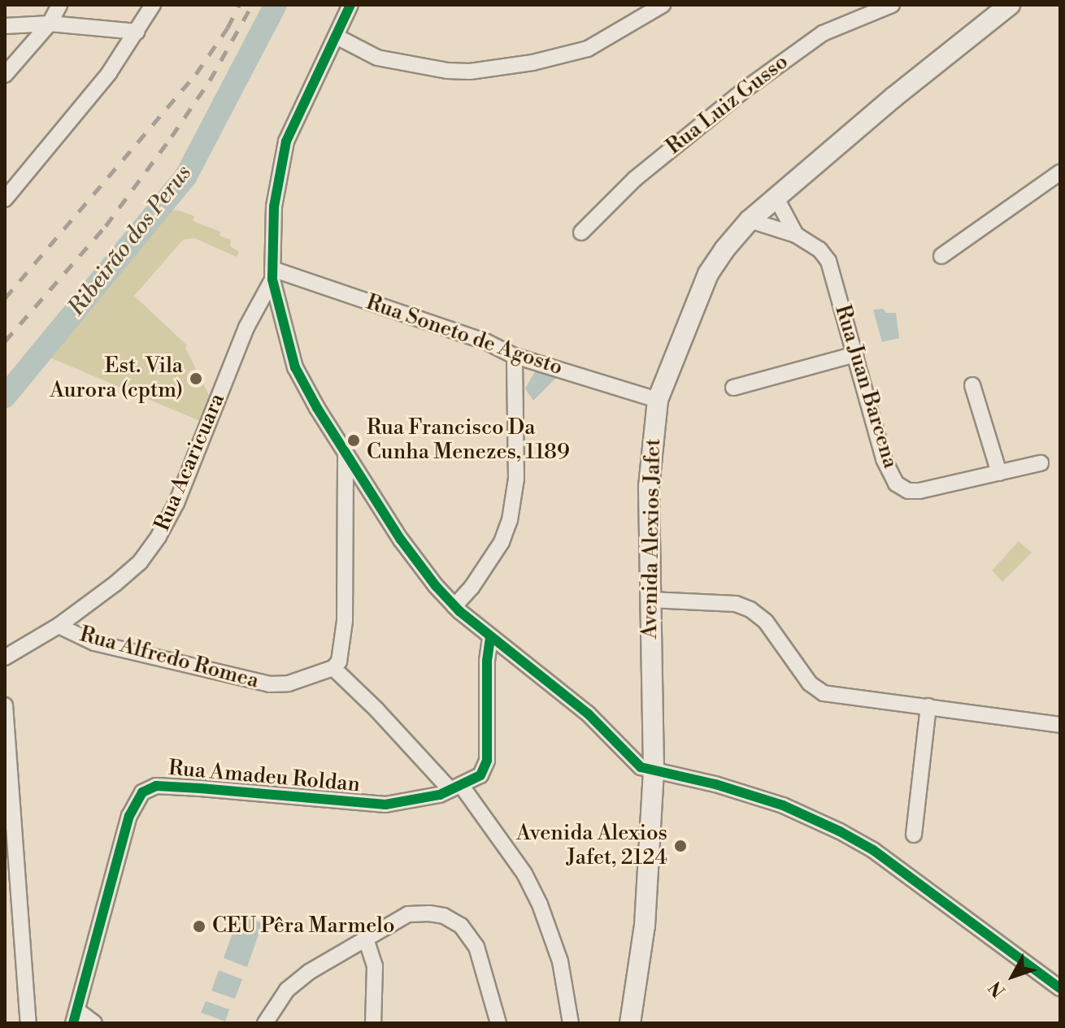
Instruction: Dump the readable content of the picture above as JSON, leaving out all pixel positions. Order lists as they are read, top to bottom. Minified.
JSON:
{"streets":{"main road":["Avenida Alexios Jafet"],"street":["Rua Luiz Gusso","Rua Soneto de Agosto","Rua Juan Barcena","Rua Acaricuara","Rua Alfredo Romea","Rua Amadeu Roldan"]},"crossings":[["Rua Soneto de Agosto","Rua Acaricuara"],["Rua Soneto de Agosto","Avenida Alexios Jafet"],["Rua Juan Barcena","Avenida Alexios Jafet"],["Rua Acaricuara","Rua Alfredo Romea"]],"water":["Ribeirão dos Perus"],"places":["Est. Vila Aurora (cptm)","Rua Francisco Da Cunha Menezes, 1189","Avenida Alexios Jafet, 2124","CEU Pêra Marmelo"],"north":"bottom left"}
